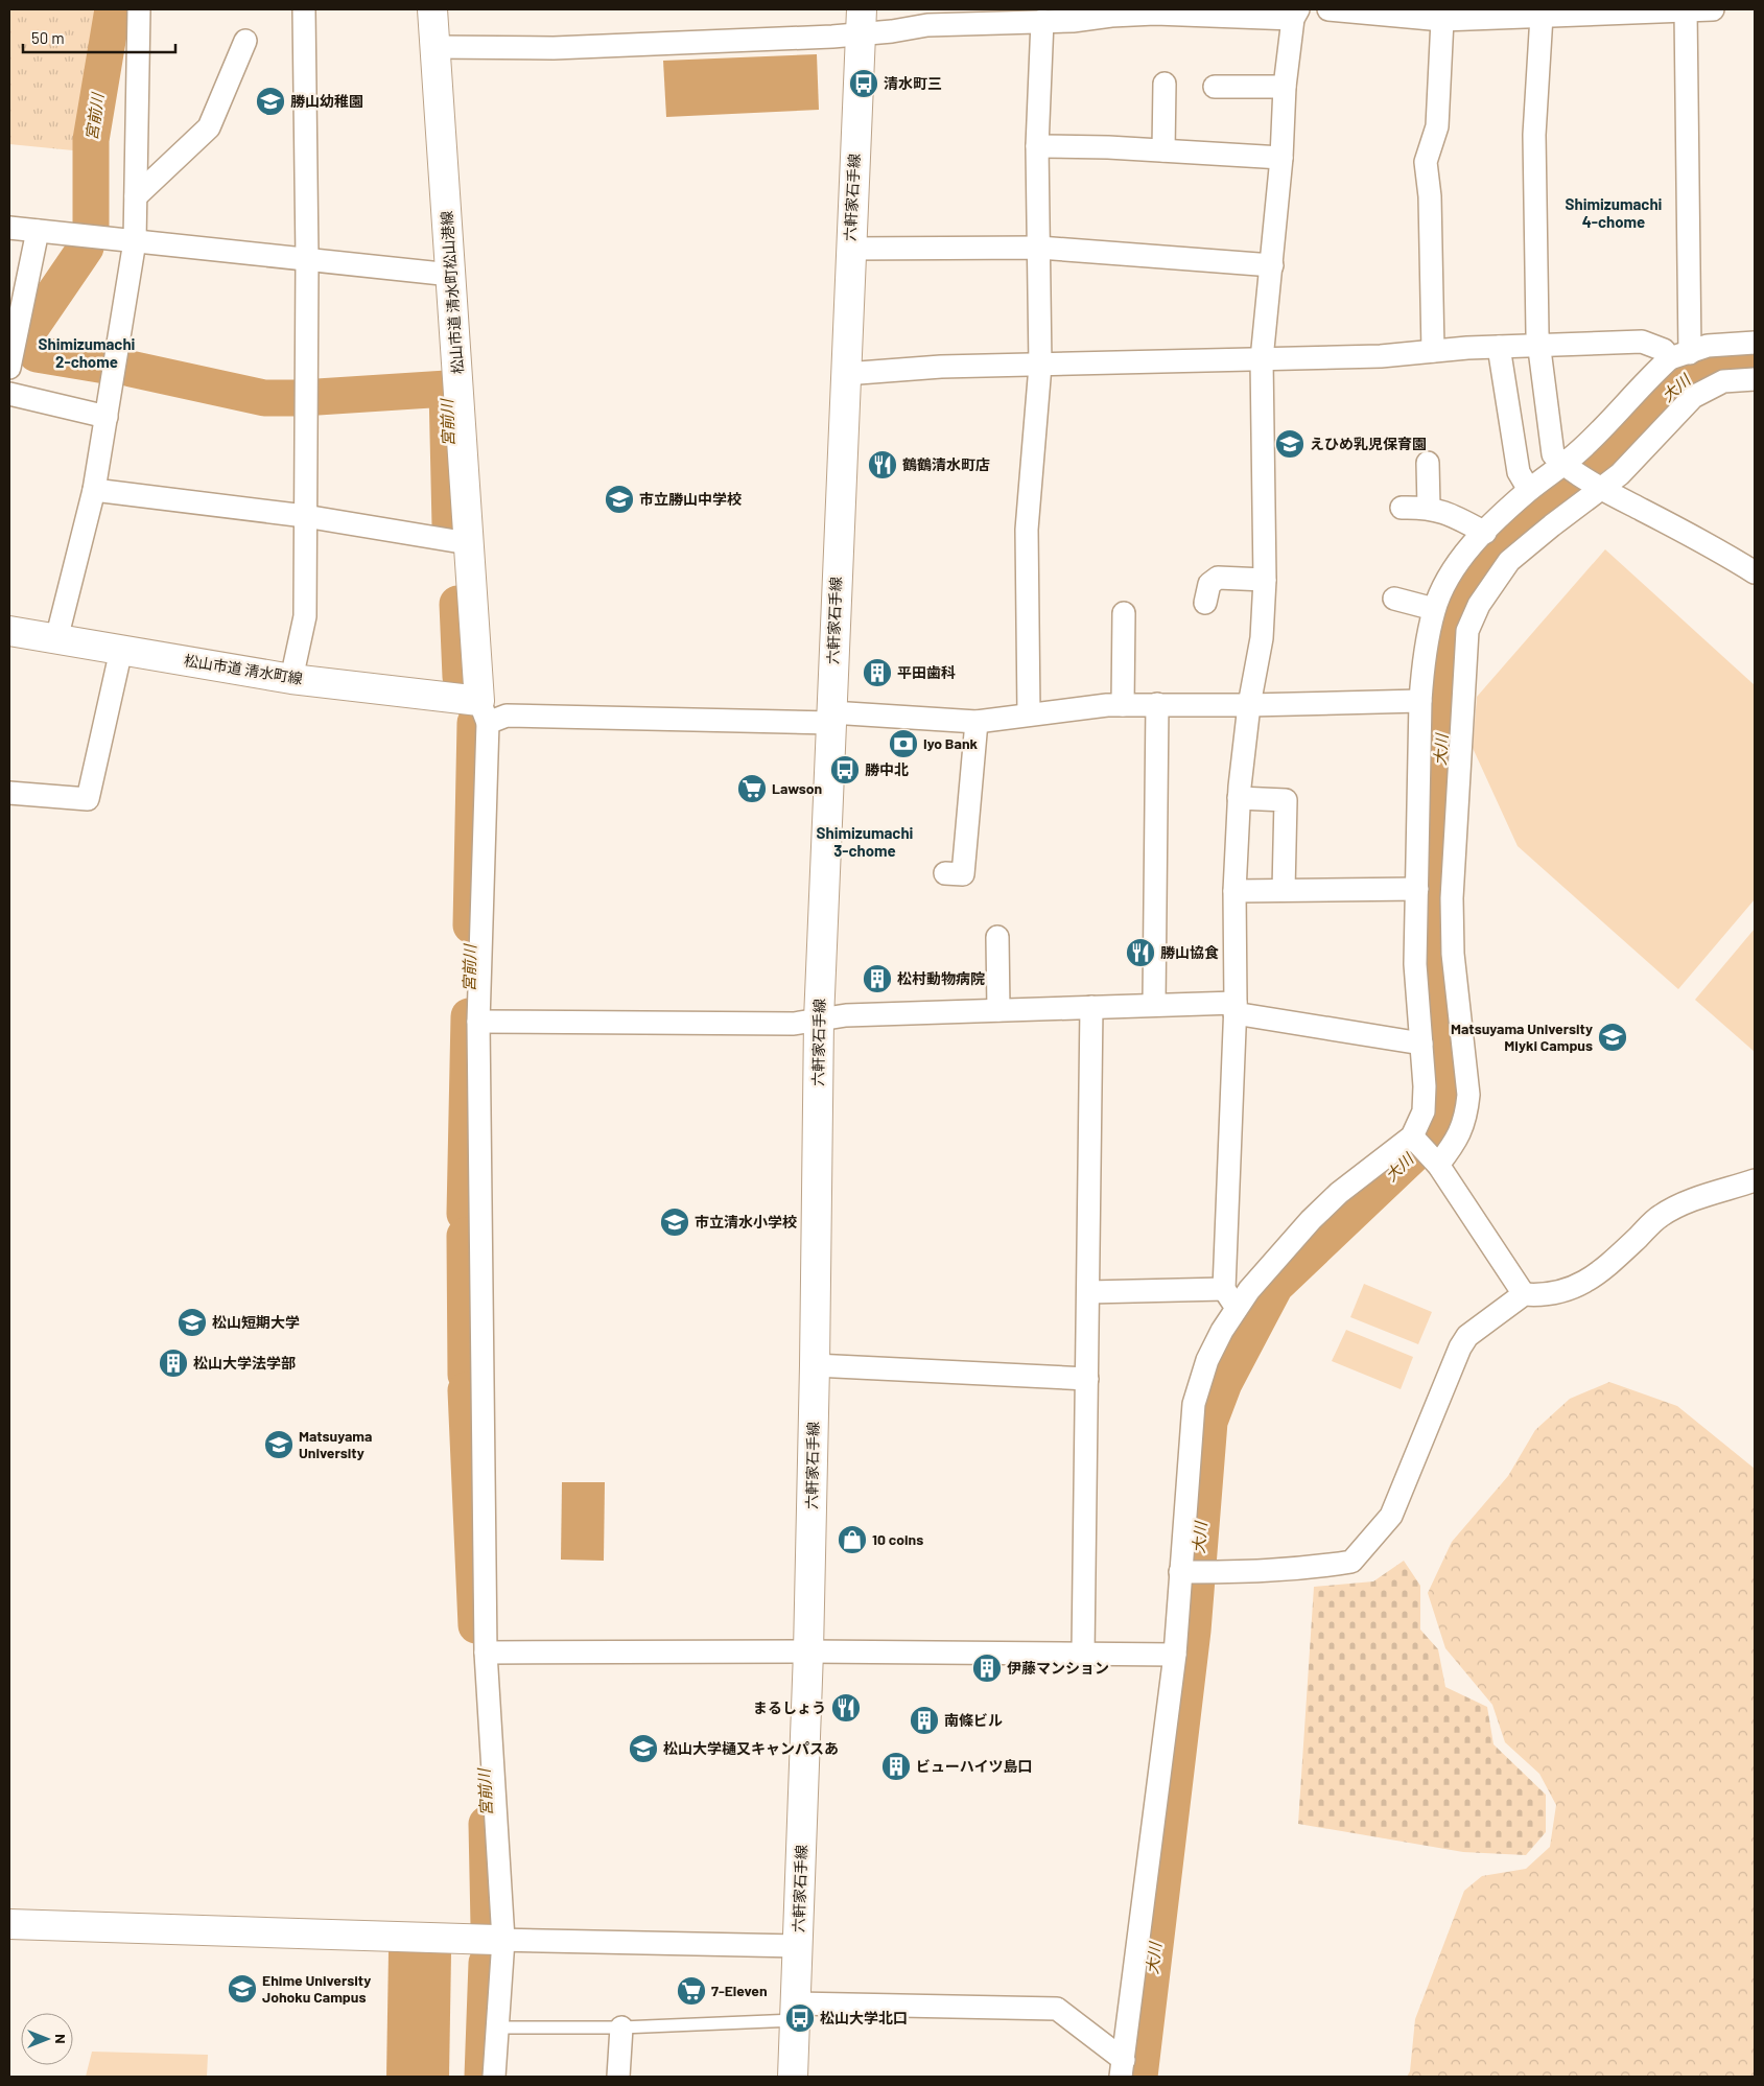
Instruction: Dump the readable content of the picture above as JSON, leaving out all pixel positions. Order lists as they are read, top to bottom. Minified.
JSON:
{"streets":{"main road":["六軒家石手線","松山市道 清水町松山港線","松山市道 清水町線"]},"crossings":[["松山市道 清水町松山港線","松山市道 清水町線"]],"districts":["Shimizumachi 4-chome","Shimizumachi 2-chome","Shimizumachi 3-chome"],"water":["宮前川","大川"],"places":{"bus stop":["清水町三","勝中北","松山大学北口"],"school or university":["勝山幼稚園","えひめ乳児保育園","市立勝山中学校","Matsuyama University Miyki Campus","市立清水小学校","松山短期大学","Matsuyama University","松山大学樋又キャンパスあ","Ehime University Johoku Campus"],"restaurant":["鶴鶴清水町店","勝山協食","まるしょう"],"building":["平田歯科","松村動物病院","松山大学法学部","伊藤マンション","南條ビル","ビューハイツ島口"],"bank":["Iyo Bank"],"supermarket":["Lawson","7-Eleven"],"shop":["10 coins"]},"scale_bar":"50 m","north":"right"}
